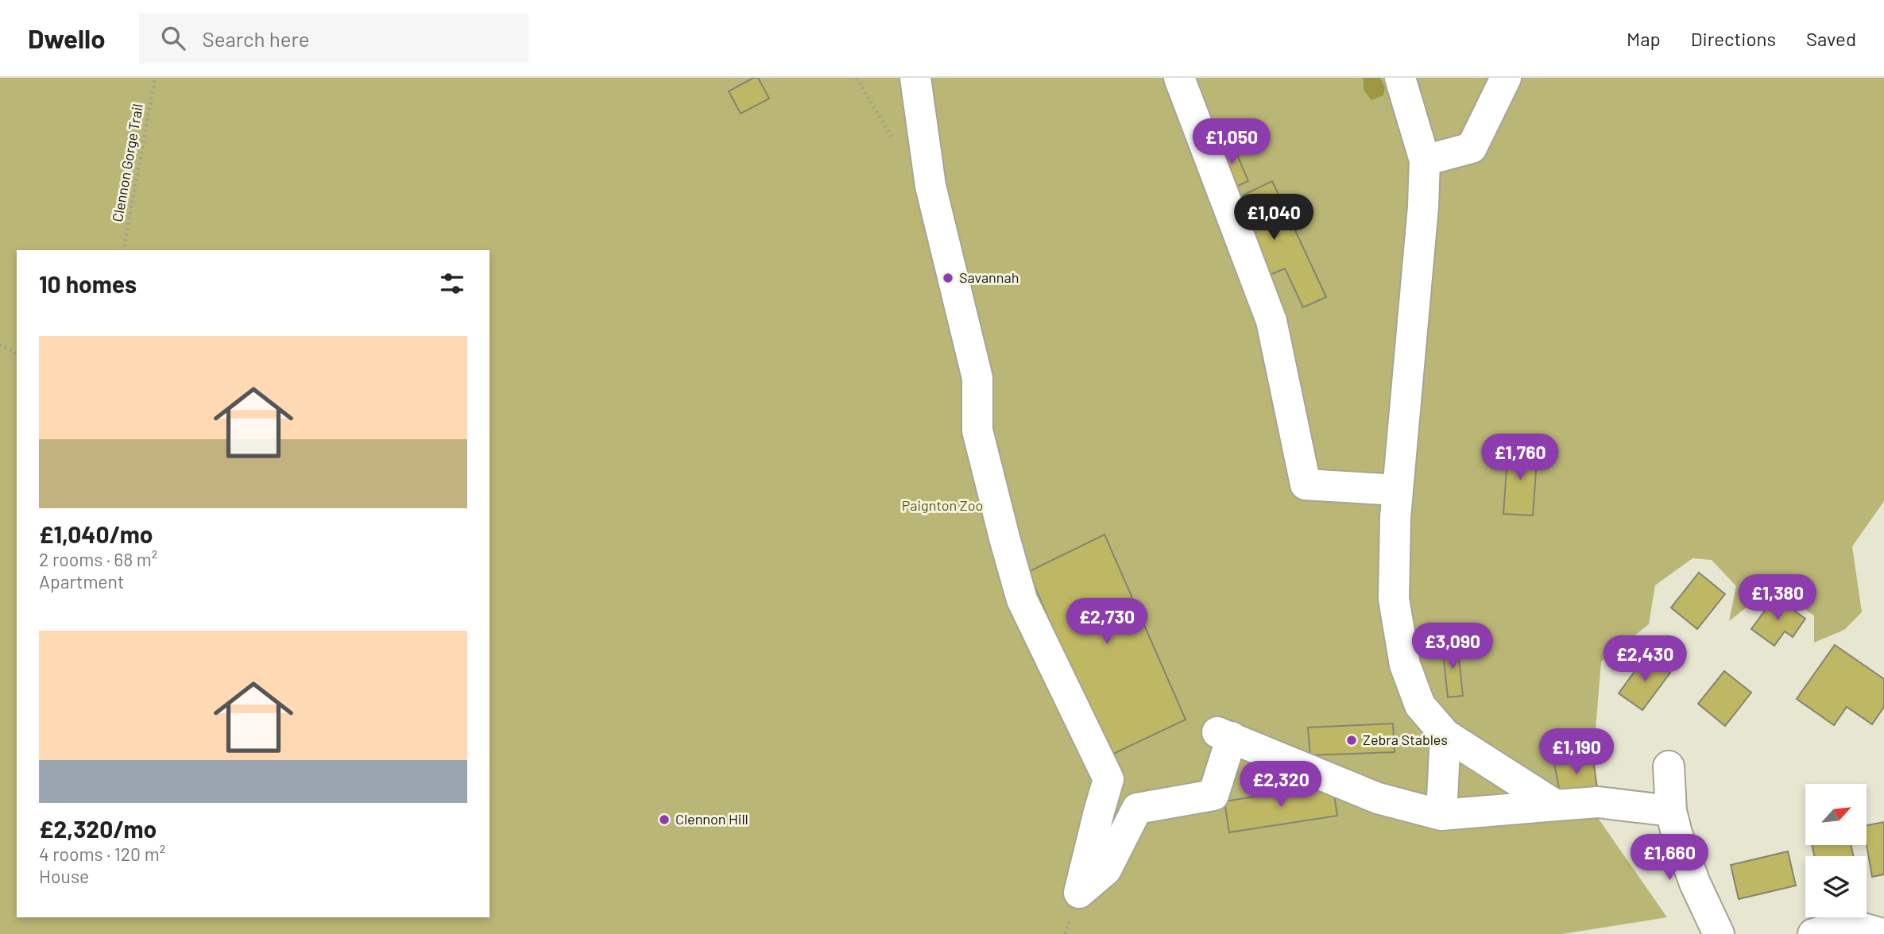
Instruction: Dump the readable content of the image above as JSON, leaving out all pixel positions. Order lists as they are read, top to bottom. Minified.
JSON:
{"streets":{"path":["Clennon Gorge Trail"]},"parks":["Paignton Zoo"],"places":["Savannah","Zebra Stables","Clennon Hill"],"north":"top right","page":{"header":"Dwello","search":"Search here","nav":["Map","Directions","Saved"],"price":["£1,050","£1,040","£1,760","£1,380","£2,730","£3,090","£2,430","£1,190","£2,320","£1,660"],"heading":"10 homes","list":[{"name":"£1,040/mo","note":"2 rooms · 68 m² · Apartment"},{"name":"£2,320/mo","note":"4 rooms · 120 m² · House"}]}}
